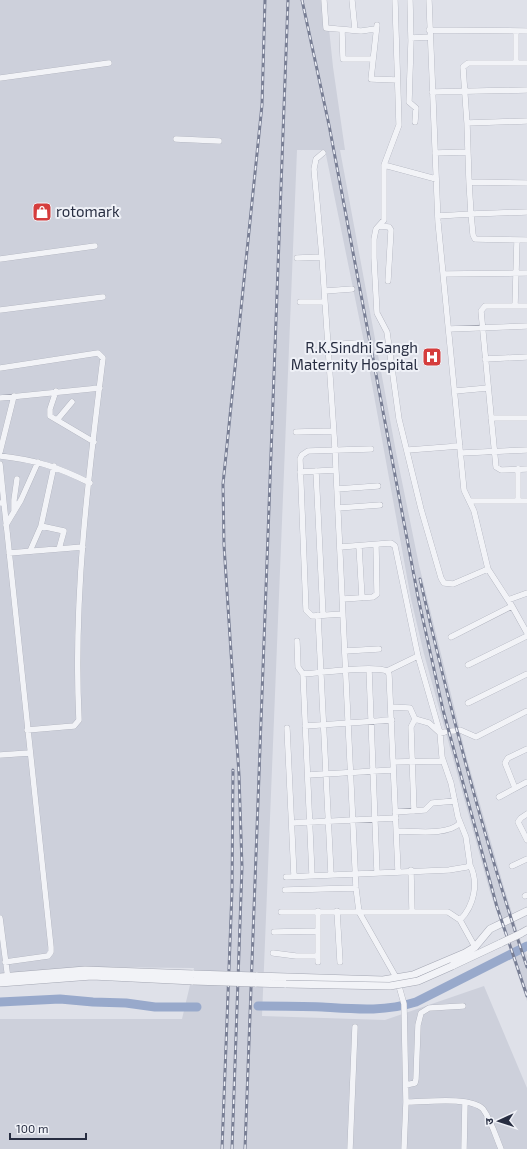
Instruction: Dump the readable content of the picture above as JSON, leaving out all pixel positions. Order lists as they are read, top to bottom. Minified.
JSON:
{"places":{"shop":["rotomark"],"hospital":["R.K.Sindhi Sangh Maternity Hospital"]},"scale_bar":"100 m","north":"left"}
